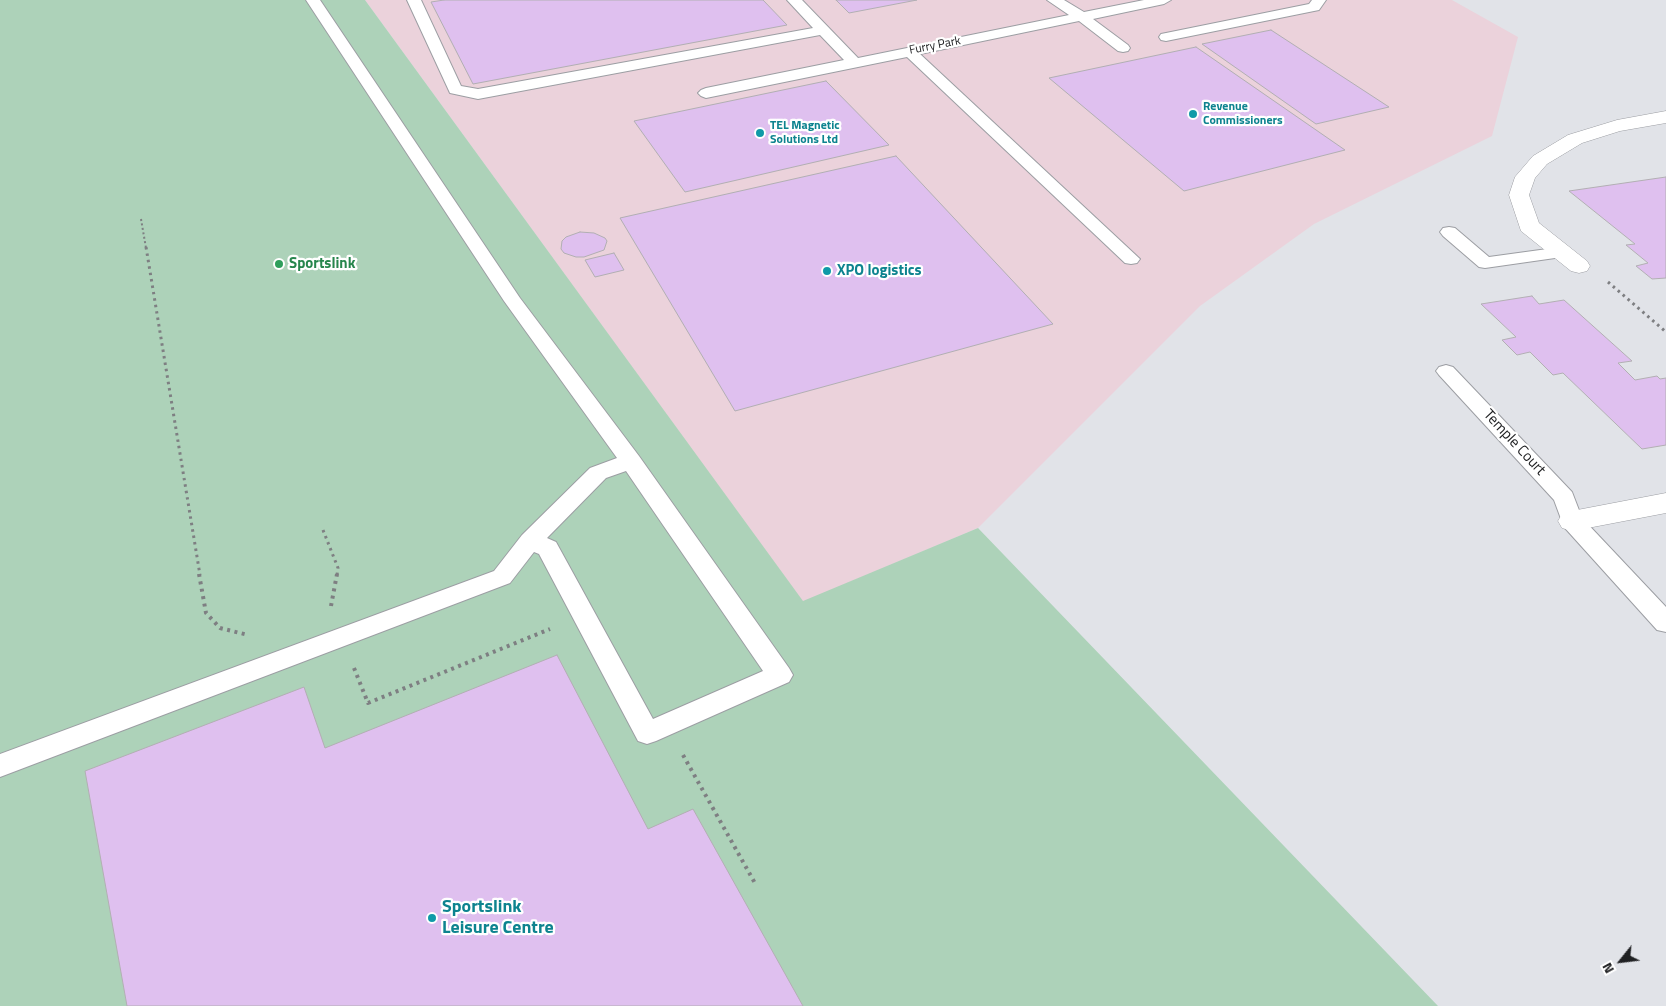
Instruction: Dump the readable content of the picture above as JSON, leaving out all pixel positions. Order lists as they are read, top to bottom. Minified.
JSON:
{"streets":{"lane":["Furry Park","Temple Court"]},"places":["Revenue Commissioners","TEL Magnetic Solutions Ltd","Sportslink","XPO logistics","Sportslink Leisure Centre"],"north":"bottom left"}
